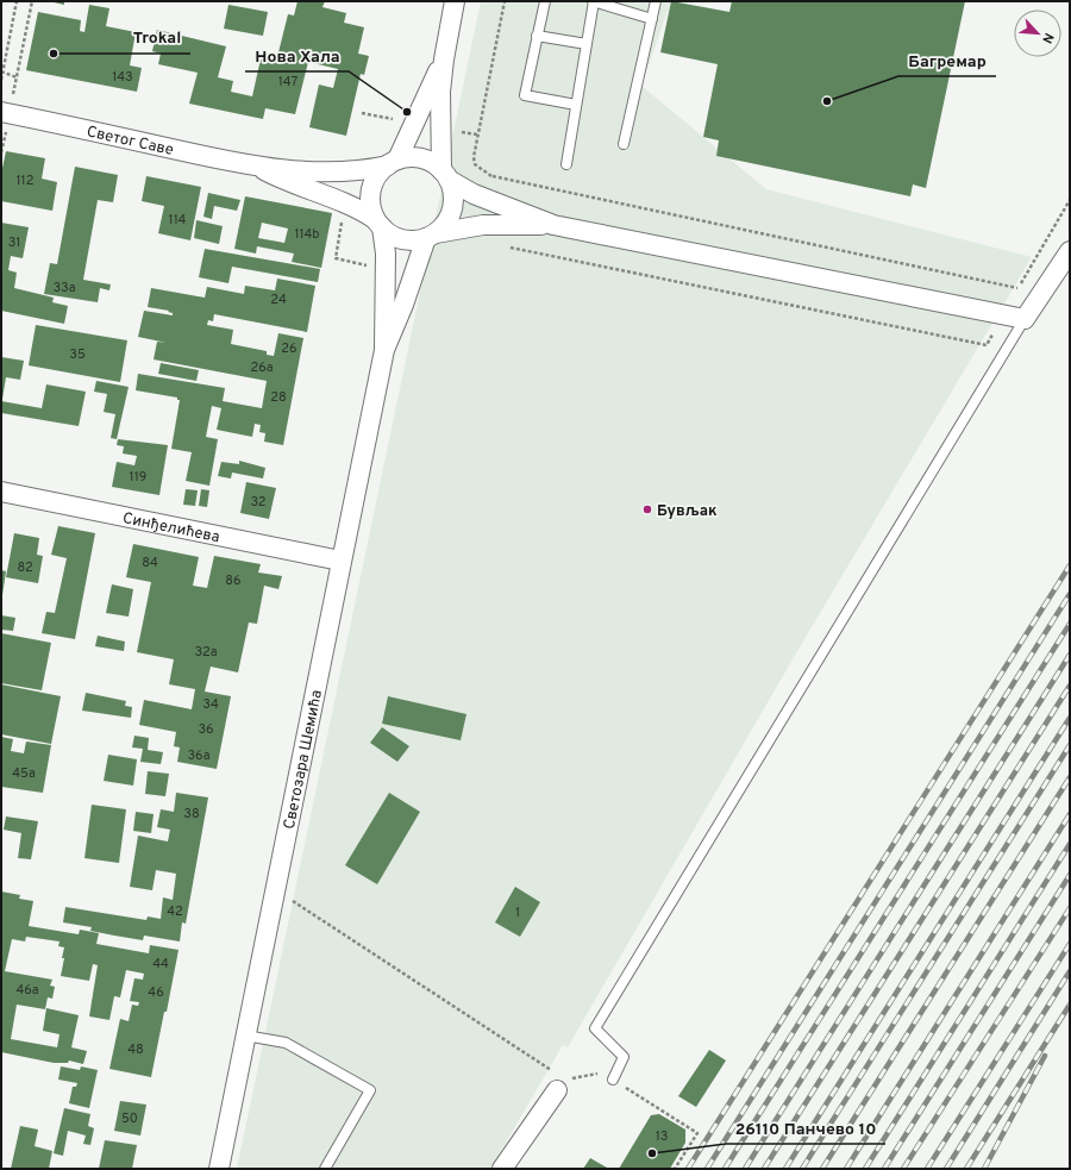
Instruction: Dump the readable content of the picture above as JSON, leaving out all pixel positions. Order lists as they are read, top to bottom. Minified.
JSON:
{"streets":{"street":["Светог Саве","Синђелићева","Светозара Шемића"]},"crossings":[["Светог Саве","Светозара Шемића"],["Синђелићева","Светозара Шемића"]],"places":["Trokal","Багремар","Нова Хала","Бувљак","26110 Панчево 10"],"house_numbers":["143","147","112","114","114b","31","33a","24","26","35","26a","28","119","32","84","82","86","32a","34","36","36a","45a","38","42","1","44","46a","46","48","50","13"],"north":"bottom right"}
